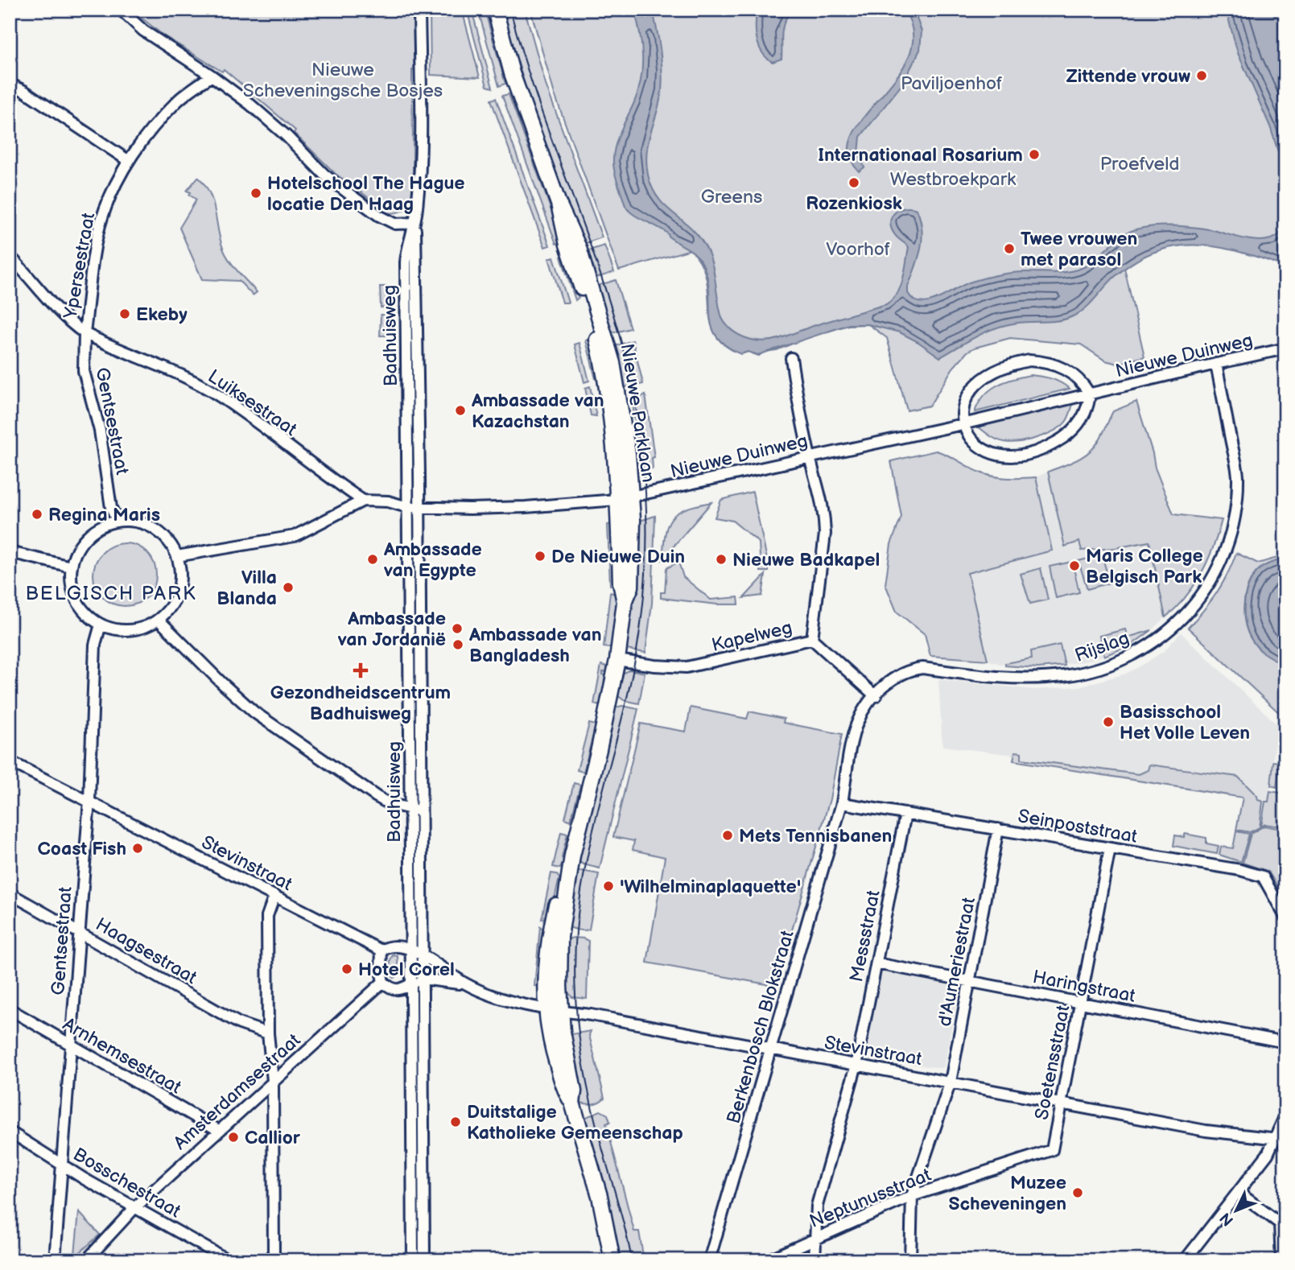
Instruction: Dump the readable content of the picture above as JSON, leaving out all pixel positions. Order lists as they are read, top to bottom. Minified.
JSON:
{"streets":{"main road":["Nieuwe Parklaan"],"street":["Ypersestraat","Badhuisweg","Nieuwe Duinweg","Luiksestraat","Gentsestraat","Kapelweg","Rijslag","Seinpoststraat","Stevinstraat","Messstraat","Haagsestraat","d'Aumeriestraat","Haringstraat","Berkenbosch Blokstraat","Arnhemsestraat","Soetensstraat","Amsterdamsestraat","Bosschestraat","Neptunusstraat"]},"crossings":[["Ypersestraat","Luiksestraat"],["Ypersestraat","Gentsestraat"],["Badhuisweg","Nieuwe Duinweg"],["Badhuisweg","Stevinstraat"],["Badhuisweg","Amsterdamsestraat"],["Nieuwe Duinweg","Luiksestraat"],["Nieuwe Duinweg","Nieuwe Parklaan"],["Nieuwe Duinweg","Kapelweg"],["Nieuwe Duinweg","Rijslag"],["Luiksestraat","Gentsestraat"],["Nieuwe Parklaan","Kapelweg"],["Nieuwe Parklaan","Stevinstraat"],["Gentsestraat","Stevinstraat"],["Gentsestraat","Haagsestraat"],["Gentsestraat","Arnhemsestraat"],["Gentsestraat","Bosschestraat"],["Rijslag","Seinpoststraat"],["Rijslag","Berkenbosch Blokstraat"],["Seinpoststraat","Messstraat"],["Seinpoststraat","d'Aumeriestraat"],["Seinpoststraat","Berkenbosch Blokstraat"],["Seinpoststraat","Soetensstraat"],["Stevinstraat","Messstraat"],["Stevinstraat","d'Aumeriestraat"],["Stevinstraat","Berkenbosch Blokstraat"],["Stevinstraat","Soetensstraat"],["Stevinstraat","Amsterdamsestraat"],["Messstraat","Haringstraat"],["Messstraat","Neptunusstraat"],["d'Aumeriestraat","Haringstraat"],["d'Aumeriestraat","Neptunusstraat"],["Haringstraat","Soetensstraat"],["Arnhemsestraat","Amsterdamsestraat"],["Soetensstraat","Neptunusstraat"],["Amsterdamsestraat","Bosschestraat"]],"districts":["BELGISCH PARK"],"parks":["Nieuwe Scheveningsche Bosjes","Paviljoenhof","Proefveld","Westbroekpark","Greens","Voorhof"],"places":{"other":["Zittende vrouw","Internationaal Rosarium","Rozenkiosk","Hotelschool The Hague locatie Den Haag","Twee vrouwen met parasol","Ekeby","Ambassade van Kazachstan","Regina Maris","De Nieuwe Duin","Ambassade van Egypte","Nieuwe Badkapel","Maris College Belgisch Park","Villa Blanda","Ambassade van Jordanië","Ambassade van Bangladesh","Basisschool Het Volle Leven","Mets Tennisbanen","Coast Fish","'Wilhelminaplaquette'","Hotel Corel","Duitstalige Katholieke Gemeenschap","Callior","Muzee Scheveningen"],"health":["Gezondheidscentrum Badhuisweg"]},"north":"bottom left"}
